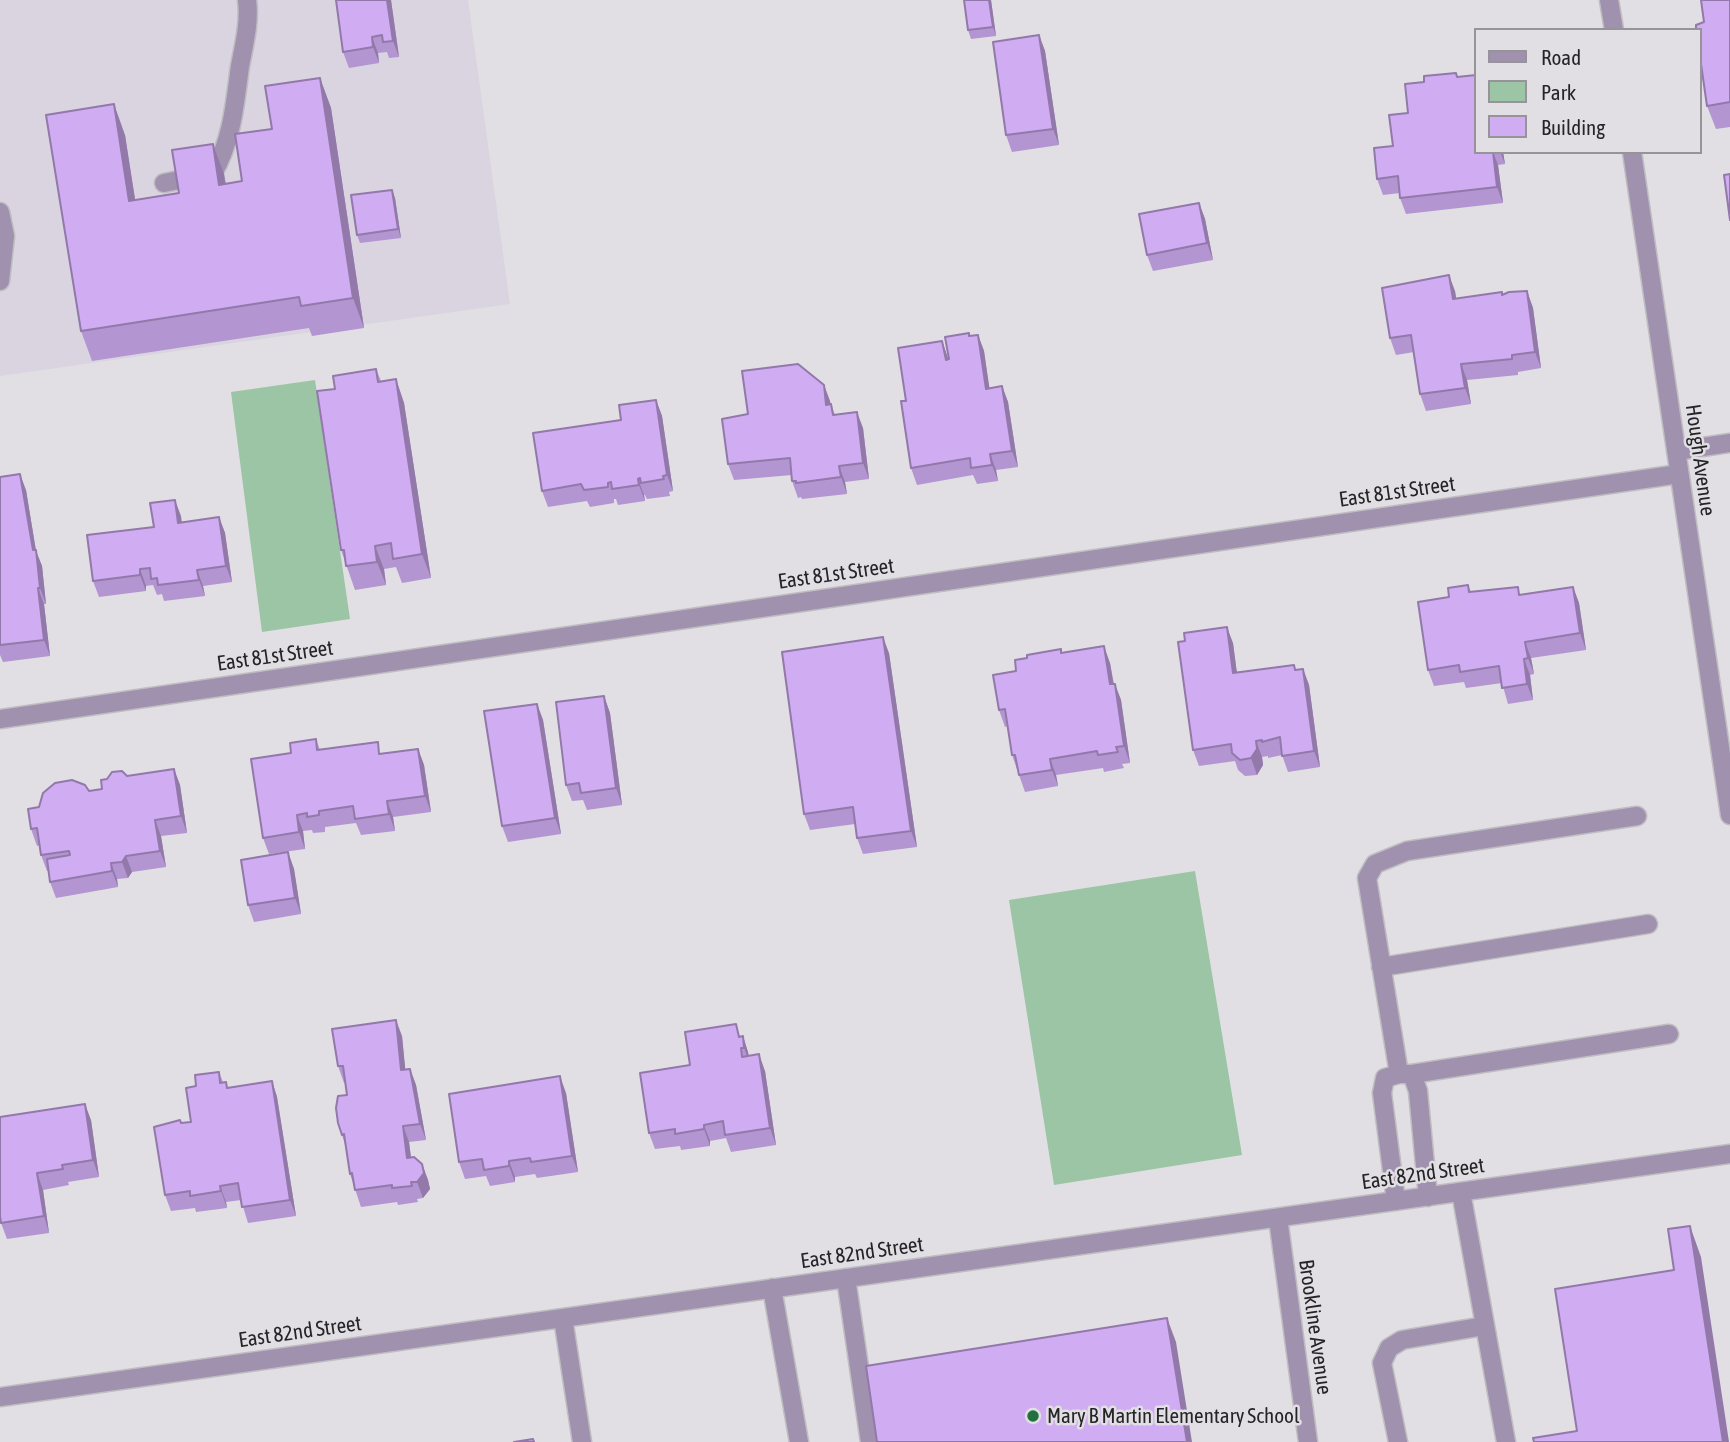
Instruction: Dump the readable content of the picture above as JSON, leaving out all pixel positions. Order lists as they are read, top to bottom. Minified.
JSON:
{"streets":{"street":["Hough Avenue","East 81st Street","East 82nd Street","Brookline Avenue"]},"crossings":[["Hough Avenue","East 81st Street"],["East 82nd Street","Brookline Avenue"]],"places":["Mary B Martin Elementary School"],"legend":["Road","Park","Building"]}
